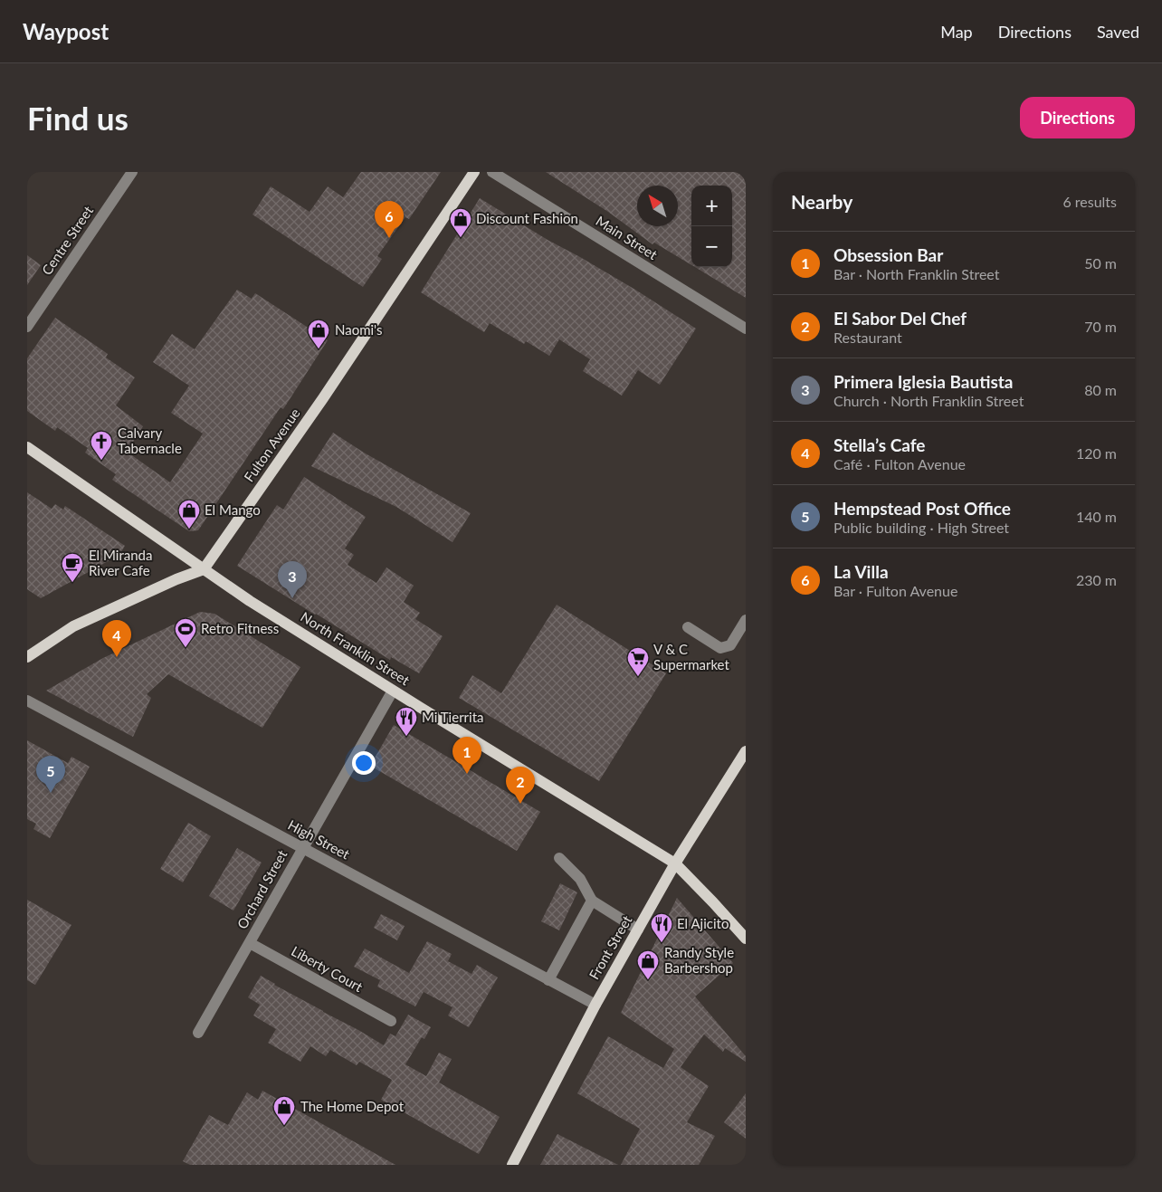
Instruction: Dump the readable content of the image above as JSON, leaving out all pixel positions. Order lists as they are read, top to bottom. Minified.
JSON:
{"streets":{"main road":["Fulton Avenue","North Franklin Street","Front Street"],"street":["Main Street","Centre Street","High Street","Orchard Street","Liberty Court"]},"crossings":[["Fulton Avenue","North Franklin Street"],["North Franklin Street","Orchard Street"],["North Franklin Street","Front Street"],["High Street","Orchard Street"],["High Street","Front Street"],["Orchard Street","Liberty Court"]],"places":{"shop":["Discount Fashion","Naomi's","El Mango","Randy Style Barbershop","The Home Depot"],"church":["Calvary Tabernacle"],"cafe":["El Miranda River Cafe"],"sports":["Retro Fitness"],"supermarket":["V & C Supermarket"],"restaurant":["Mi Tierrita","El Ajicito"]},"north":"top left","page":{"header":"Waypost","nav":["Map","Directions","Saved"],"buttons":"Directions","title":"Find us","heading":["Nearby","6 results"],"map_buttons":["+","−"],"pins":["6","3","4","1","5","2"],"list":[{"mark":"1","name":"Obsession Bar","note":"Bar · North Franklin Street","value":"50 m"},{"mark":"2","name":"El Sabor Del Chef","note":"Restaurant","value":"70 m"},{"mark":"3","name":"Primera Iglesia Bautista","note":"Church · North Franklin Street","value":"80 m"},{"mark":"4","name":"Stella’s Cafe","note":"Café · Fulton Avenue","value":"120 m"},{"mark":"5","name":"Hempstead Post Office","note":"Public building · High Street","value":"140 m"},{"mark":"6","name":"La Villa","note":"Bar · Fulton Avenue","value":"230 m"}]}}
